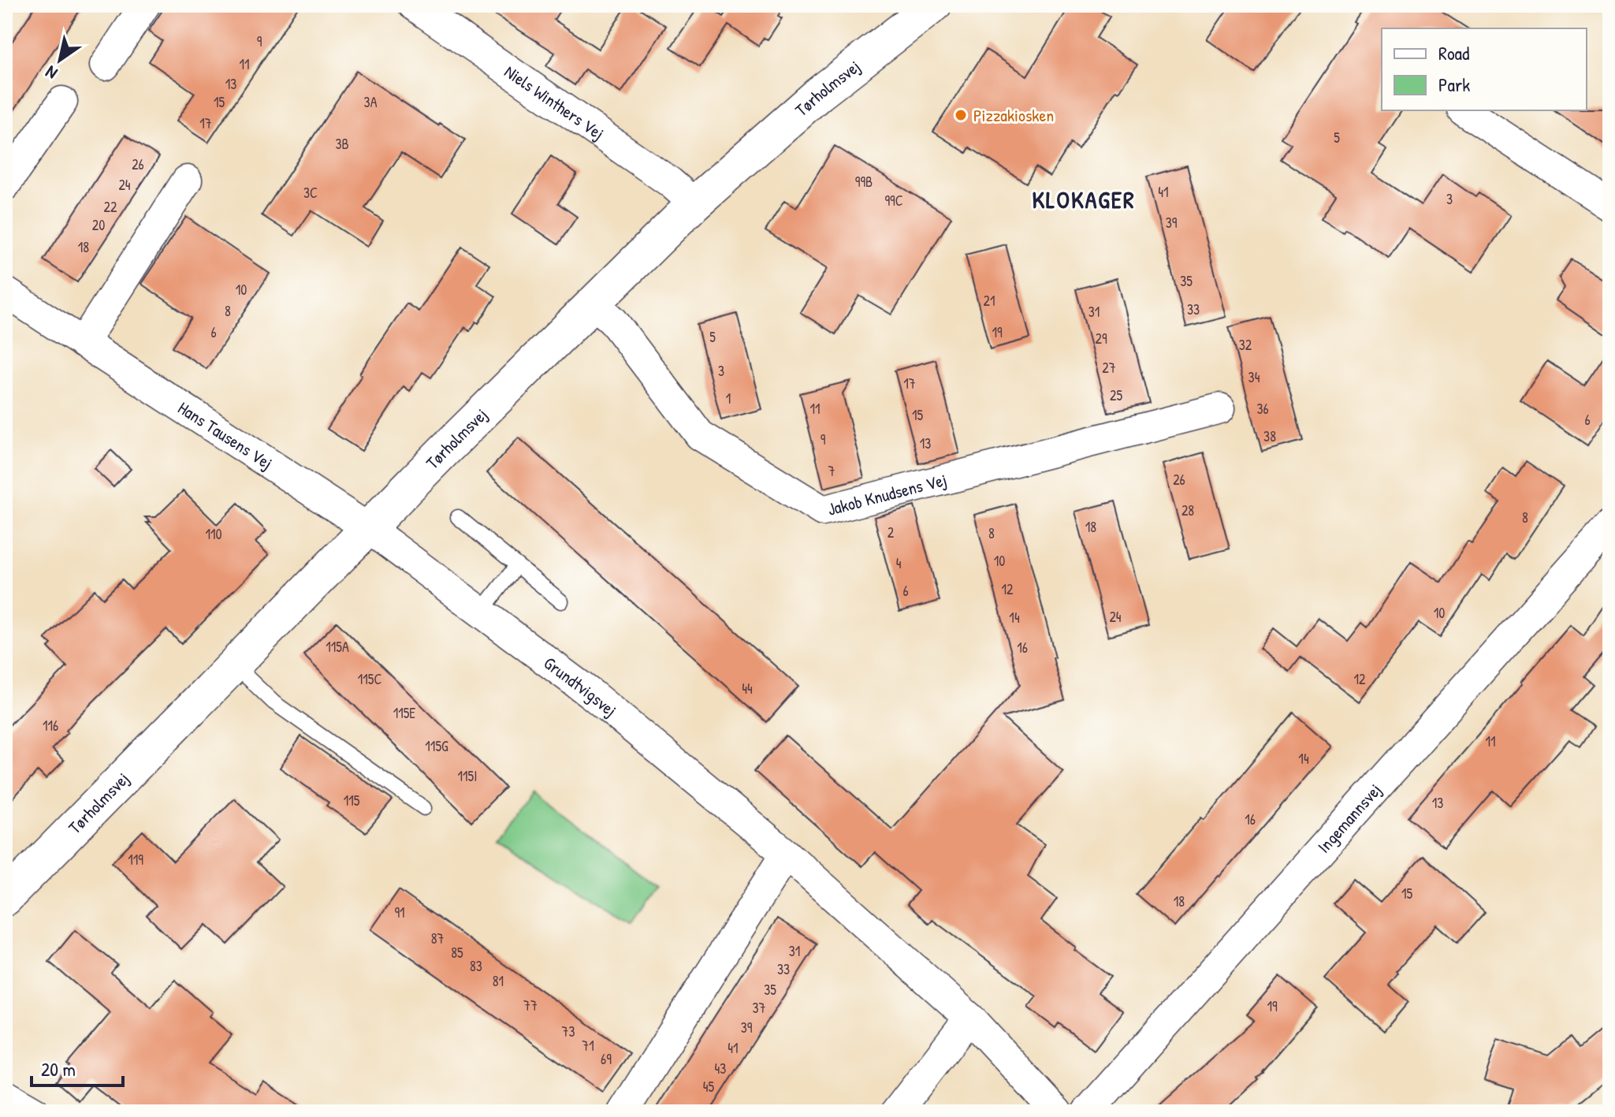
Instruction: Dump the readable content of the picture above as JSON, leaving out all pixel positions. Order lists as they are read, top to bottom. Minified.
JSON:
{"streets":{"street":["Tørholmsvej","Niels Winthers Vej","Hans Tausens Vej","Jakob Knudsens Vej","Grundtvigsvej","Ingemannsvej"]},"crossings":[["Tørholmsvej","Niels Winthers Vej"],["Tørholmsvej","Hans Tausens Vej"],["Tørholmsvej","Jakob Knudsens Vej"],["Tørholmsvej","Grundtvigsvej"],["Hans Tausens Vej","Grundtvigsvej"]],"districts":["KLOKAGER"],"places":["Pizzakiosken"],"house_numbers":["9","11","13","15","3A","17","5","3B","26","99B","24","41","3C","3","99C","22","39","20","18","35","10","21","33","8","31","6","19","5","29","32","27","3","34","17","25","1","11","36","15","6","38","9","13","7","26","28","8","18","2","8","110","10","4","12","6","10","24","14","115A","16","115C","12","44","115E","116","11","115G","14","115I","115","13","16","119","15","18","91","87","31","85","83","33","81","35","77","19","37","39","73","71","41","69","43","45"],"legend":["Road","Park"],"scale_bar":"20 m","north":"bottom left"}
